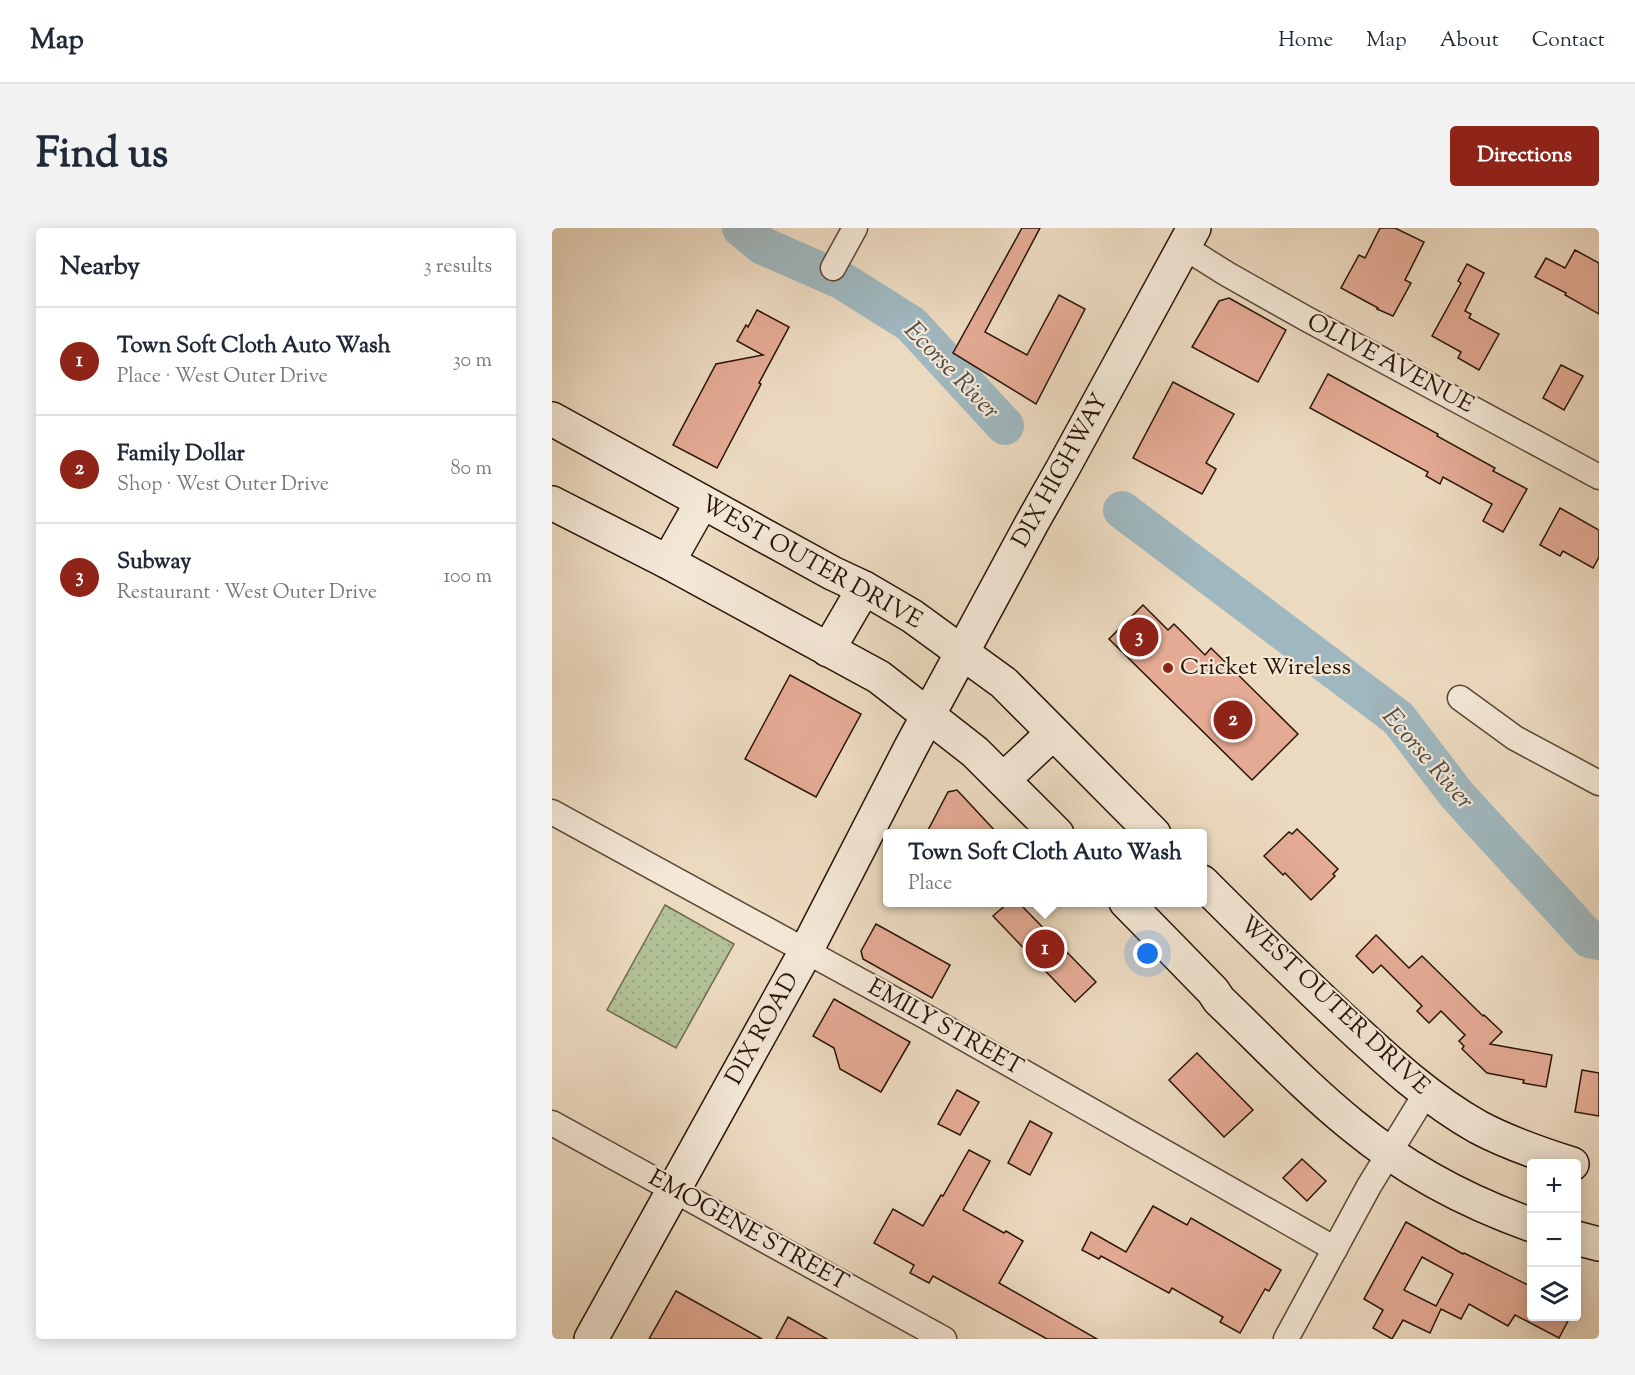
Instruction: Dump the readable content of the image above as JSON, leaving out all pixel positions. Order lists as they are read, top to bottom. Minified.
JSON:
{"streets":{"main road":["DIX HIGHWAY","WEST OUTER DRIVE","DIX ROAD"],"street":["OLIVE AVENUE","EMILY STREET","EMOGENE STREET"]},"crossings":[["OLIVE AVENUE","DIX HIGHWAY"],["DIX HIGHWAY","WEST OUTER DRIVE"],["DIX HIGHWAY","DIX ROAD"],["EMILY STREET","DIX ROAD"],["DIX ROAD","EMOGENE STREET"]],"water":["Ecorse River"],"places":["Cricket Wireless"],"page":{"header":"Map","nav":["Home","Map","About","Contact"],"title":"Find us","buttons":"Directions","heading":["Nearby","3 results"],"list":[{"mark":"1","name":"Town Soft Cloth Auto Wash","note":"Place · West Outer Drive","value":"30 m"},{"mark":"2","name":"Family Dollar","note":"Shop · West Outer Drive","value":"80 m"},{"mark":"3","name":"Subway","note":"Restaurant · West Outer Drive","value":"100 m"}],"pins":["3","2","1"],"popup":["Town Soft Cloth Auto Wash","Place"],"map_buttons":["+","−"]}}
